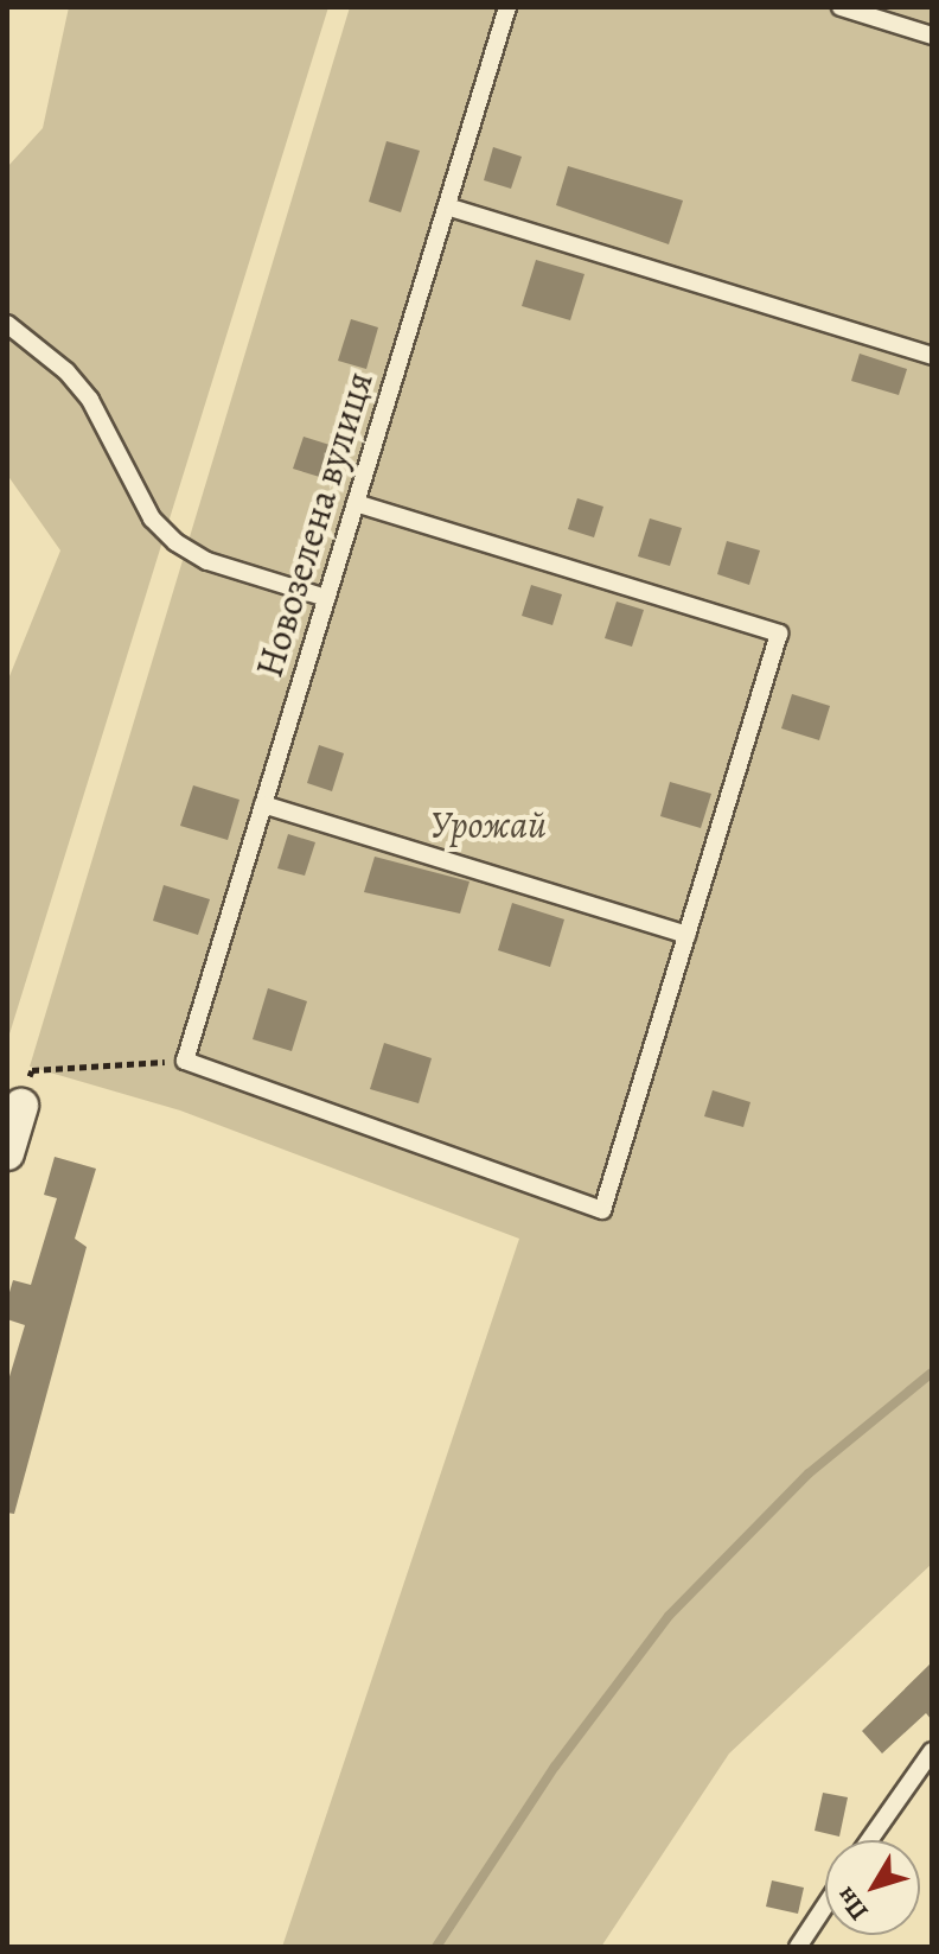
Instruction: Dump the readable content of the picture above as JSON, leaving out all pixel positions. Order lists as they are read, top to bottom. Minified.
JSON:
{"streets":{"lane":["Новозелена вулиця"]},"parks":["Урожай"],"north":"bottom left"}
